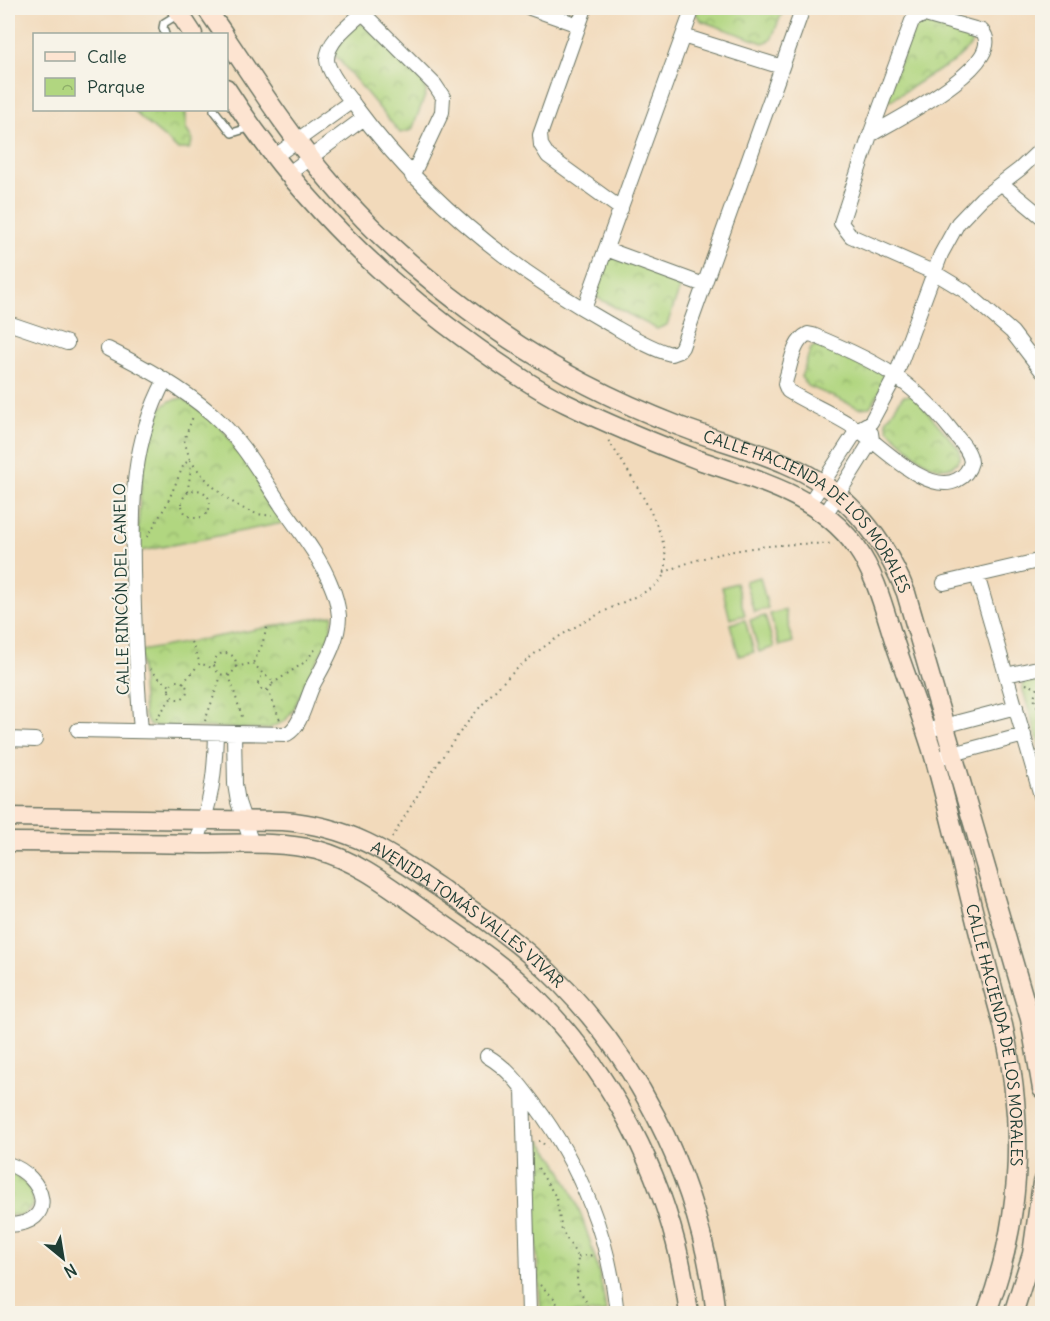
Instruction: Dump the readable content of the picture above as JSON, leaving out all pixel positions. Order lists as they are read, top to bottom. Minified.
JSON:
{"streets":{"street":["CALLE HACIENDA DE LOS MORALES","CALLE RINCÓN DEL CANELO","AVENIDA TOMÁS VALLES VIVAR"]},"legend":["Calle","Parque"],"north":"bottom right"}
